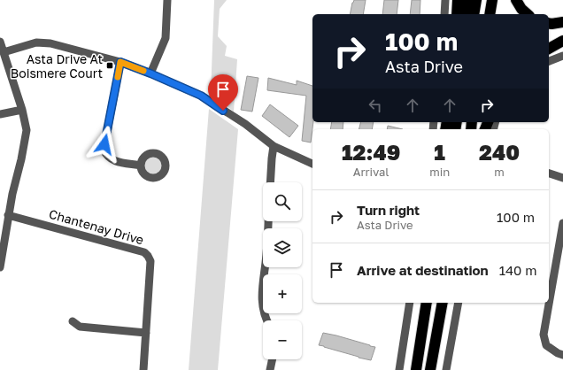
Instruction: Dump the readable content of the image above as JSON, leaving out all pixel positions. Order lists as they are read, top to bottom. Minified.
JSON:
{"streets":{"street":["Chantenay Drive"]},"places":{"transit":["Asta Drive At Boismere Court"]},"page":{"turn":["100 m","Asta Drive"],"eta":["12:49","Arrival","1","min","240","m"],"map_buttons":["+","−"],"list":[{"name":"Turn right","note":"Asta Drive","value":"100 m"},{"name":"Arrive at destination","value":"140 m"}]}}
